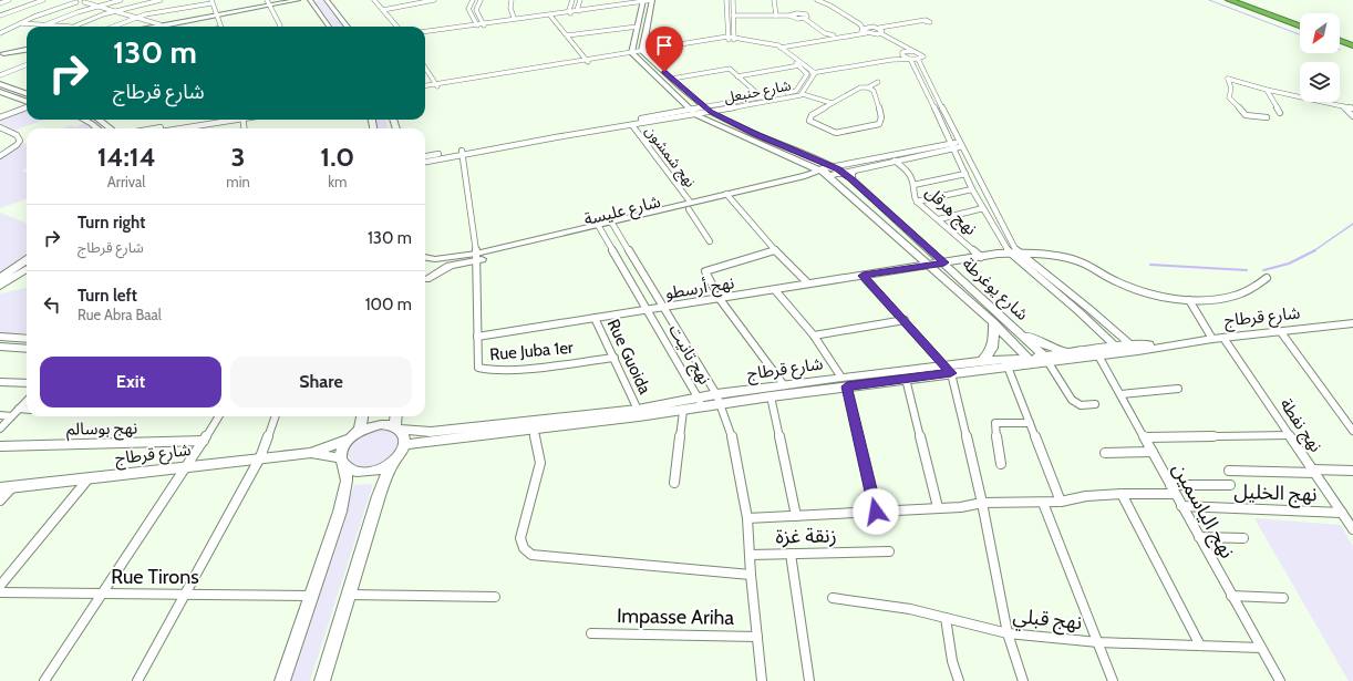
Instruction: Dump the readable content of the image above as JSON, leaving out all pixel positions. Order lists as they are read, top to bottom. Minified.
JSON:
{"streets":{"street":["شارع حنبعل","نهج شمشون","شارع عليسة","نهج هرقل","نهج أرسطو","شارع يوغرطة","شارع قرطاج","Rue Juba 1er","نهج تانيت","Rue Guoida","نهج نفطة","نهج بوسالم","نهج الخليل","نهج الياسمين","زنقة غزة","Rue Tirons","Impasse Ariha","نهج قبلي"]},"crossings":[["شارع حنبعل","نهج شمشون"],["شارع حنبعل","شارع يوغرطة"],["شارع حنبعل","Rue Juba 1er"],["نهج شمشون","شارع عليسة"],["شارع عليسة","نهج هرقل"],["شارع عليسة","شارع يوغرطة"],["شارع عليسة","Rue Juba 1er"],["شارع عليسة","نهج تانيت"],["نهج هرقل","نهج أرسطو"],["نهج أرسطو","شارع يوغرطة"],["نهج أرسطو","Rue Juba 1er"],["نهج أرسطو","نهج تانيت"],["نهج أرسطو","Rue Guoida"],["شارع يوغرطة","شارع قرطاج"],["شارع قرطاج","نهج تانيت"],["شارع قرطاج","Rue Guoida"],["شارع قرطاج","نهج نفطة"],["شارع قرطاج","نهج الياسمين"],["Rue Juba 1er","Rue Guoida"],["نهج نفطة","نهج الخليل"],["نهج الخليل","نهج الياسمين"],["نهج الياسمين","نهج قبلي"]],"north":"bottom left","page":{"turn":["130 m","شارع قرطاج"],"eta":["14:14","Arrival","3","min","1.0","km"],"list":[{"name":"Turn right","note":"شارع قرطاج","value":"130 m"},{"name":"Turn left","note":"Rue Abra Baal","value":"100 m"}],"buttons":["Exit","Share"]}}
